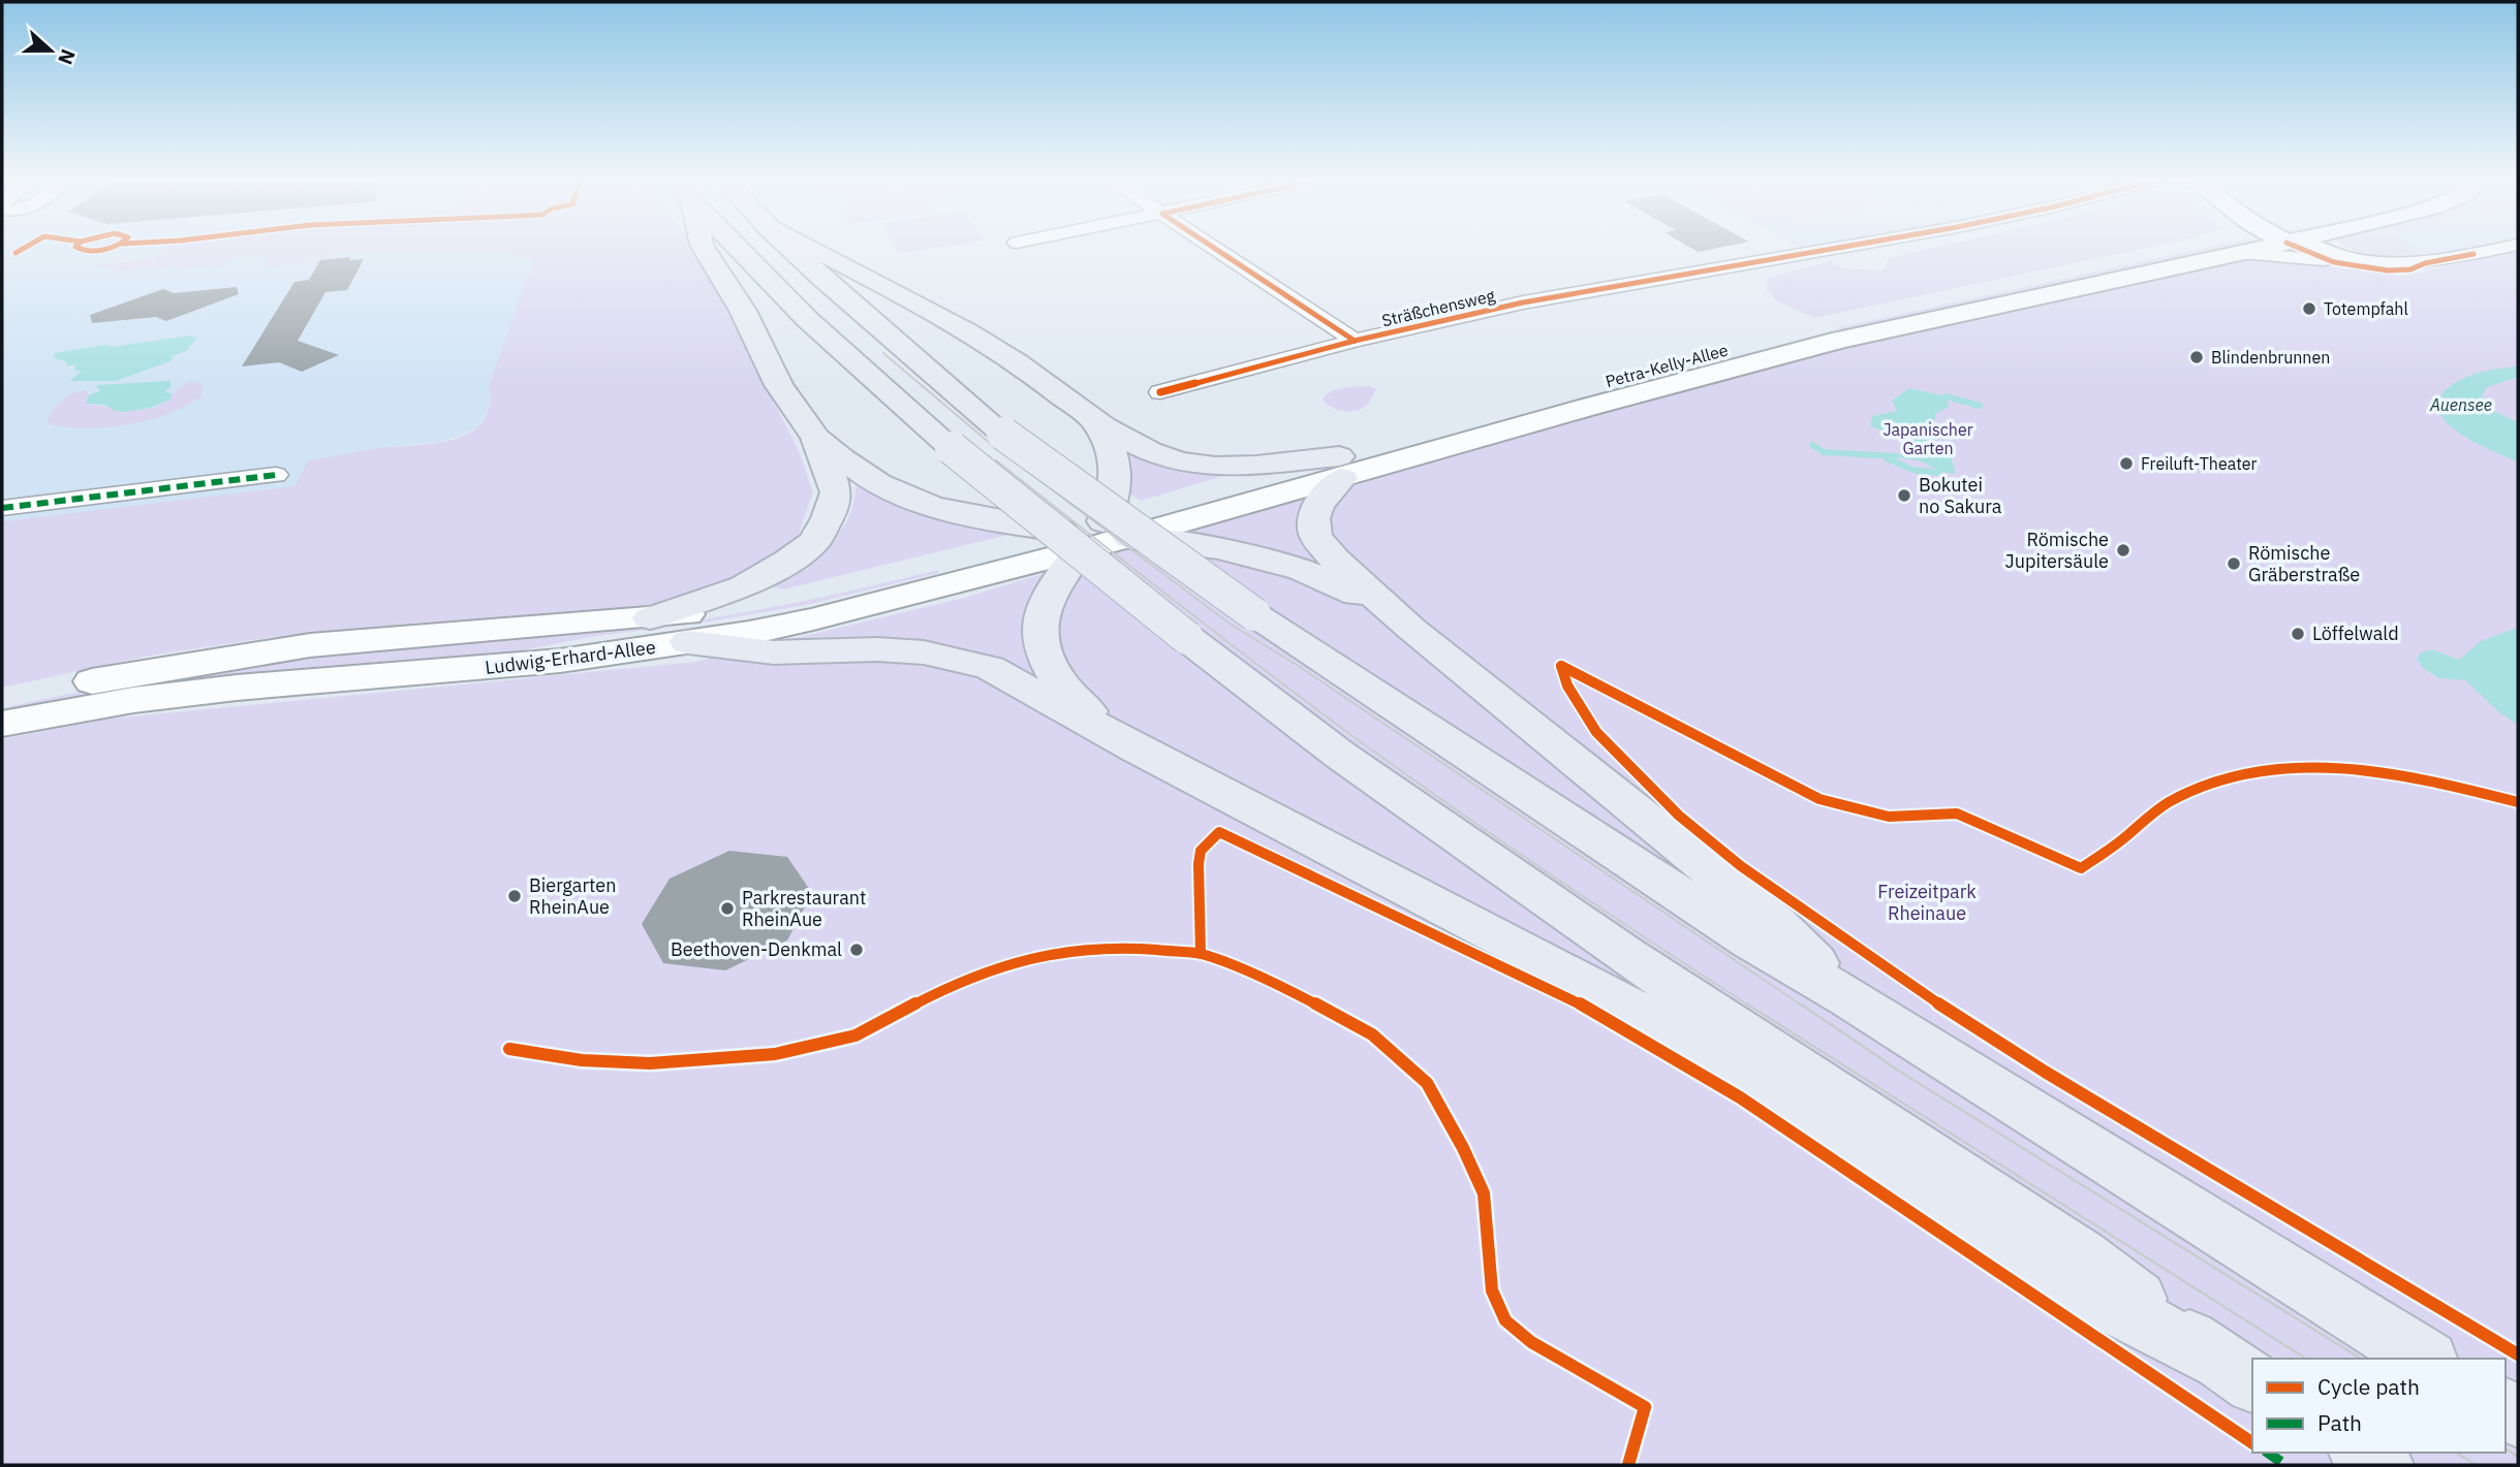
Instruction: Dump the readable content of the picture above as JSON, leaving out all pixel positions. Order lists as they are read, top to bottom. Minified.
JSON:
{"streets":{"main road":["Petra-Kelly-Allee","Ludwig-Erhard-Allee"],"street":["Sträßchensweg"]},"crossings":[["Petra-Kelly-Allee","Ludwig-Erhard-Allee"]],"water":["Auensee"],"parks":["Japanischer Garten","Freizeitpark Rheinaue"],"places":["Totempfahl","Blindenbrunnen","Freiluft-Theater","Bokutei no Sakura","Römische Jupitersäule","Römische Gräberstraße","Löffelwald","Biergarten RheinAue","Parkrestaurant RheinAue","Beethoven-Denkmal"],"legend":["Cycle path","Path"],"north":"right"}
